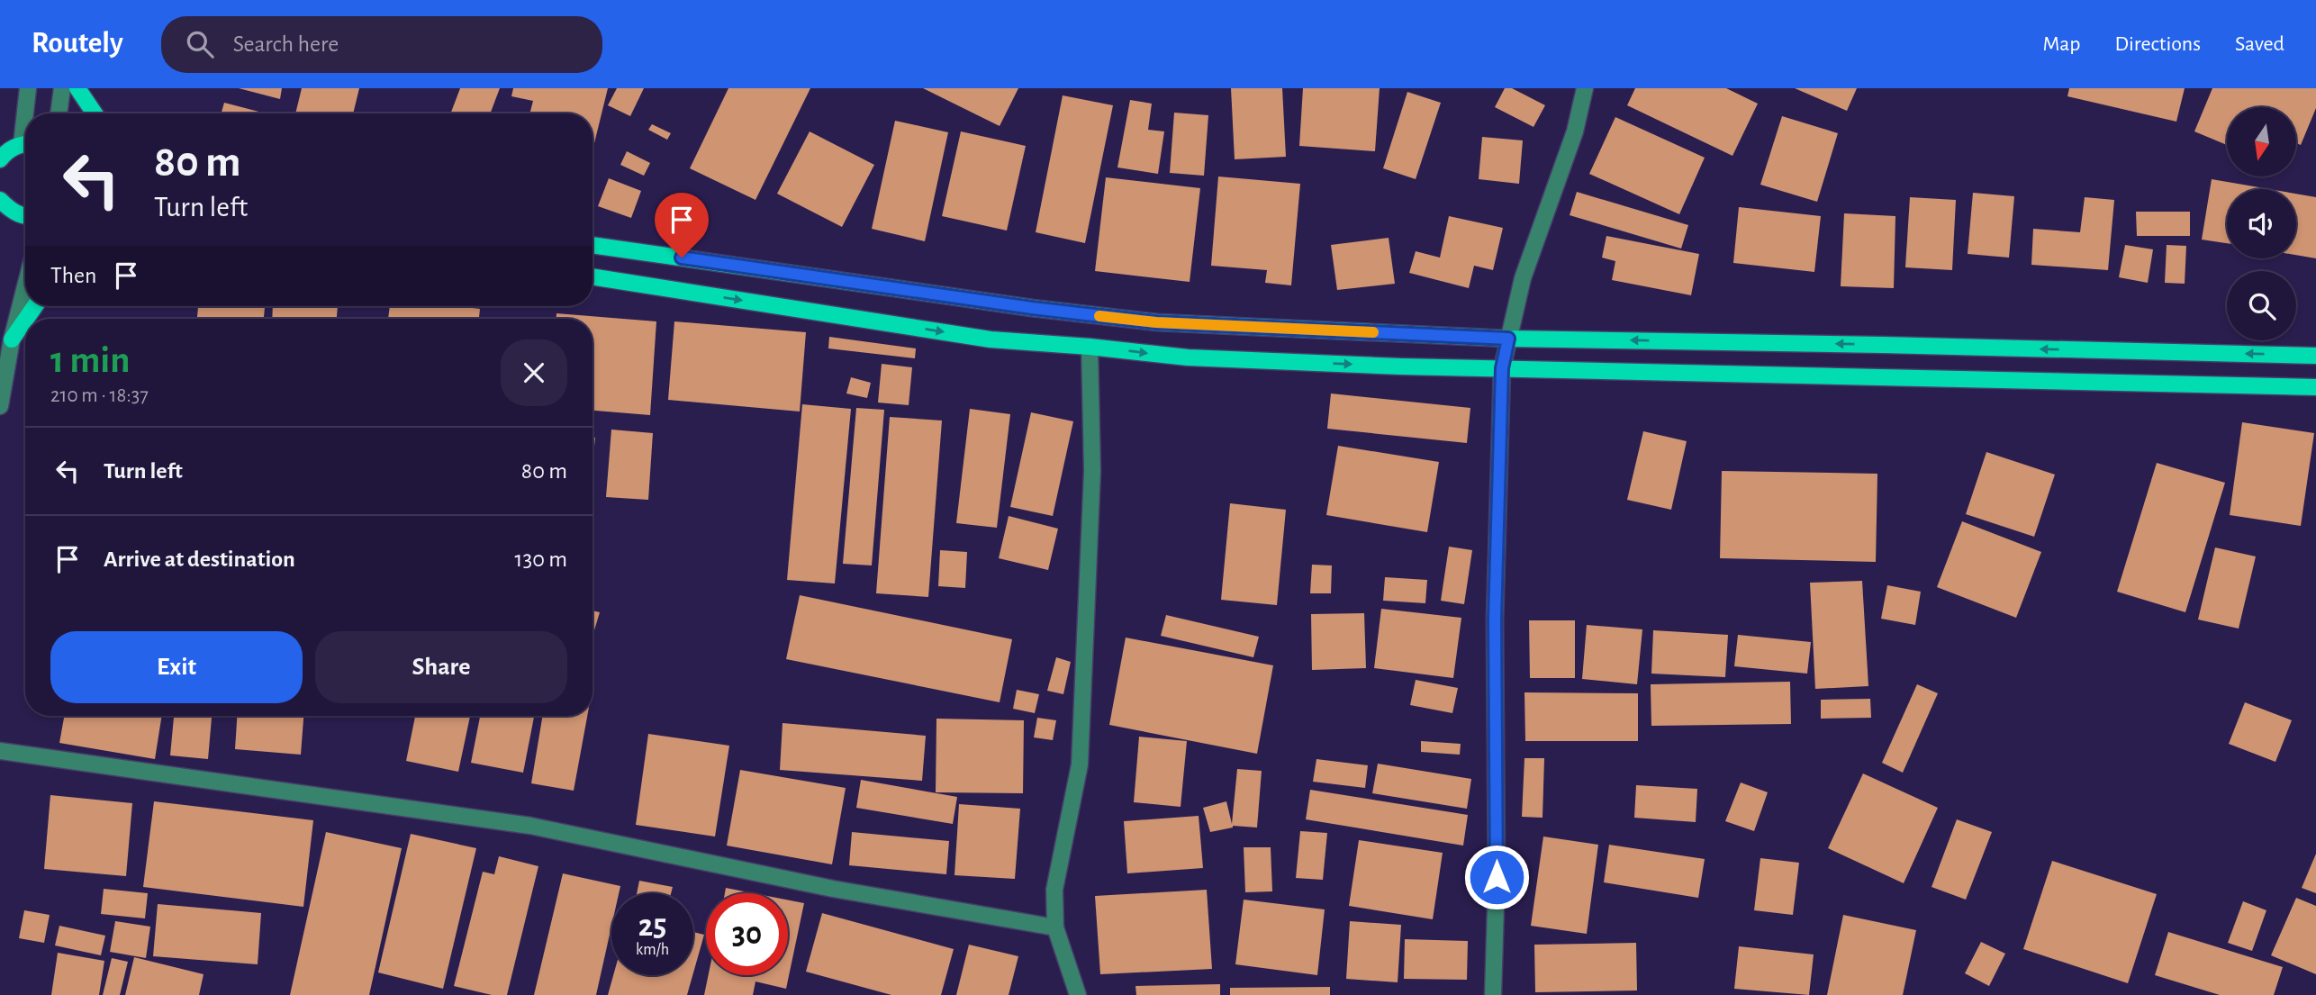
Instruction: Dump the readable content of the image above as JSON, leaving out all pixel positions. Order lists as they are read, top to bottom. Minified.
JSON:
{"north":"bottom","page":{"header":"Routely","search":"Search here","nav":["Map","Directions","Saved"],"turn":["80 m","Turn left"],"then":"Then","heading":["1 min","210 m · 18:37"],"list":[{"name":"Turn left","value":"80 m"},{"name":"Arrive at destination","value":"130 m"}],"buttons":["Exit","Share"],"speed":"25 km/h","limit":"30"}}
